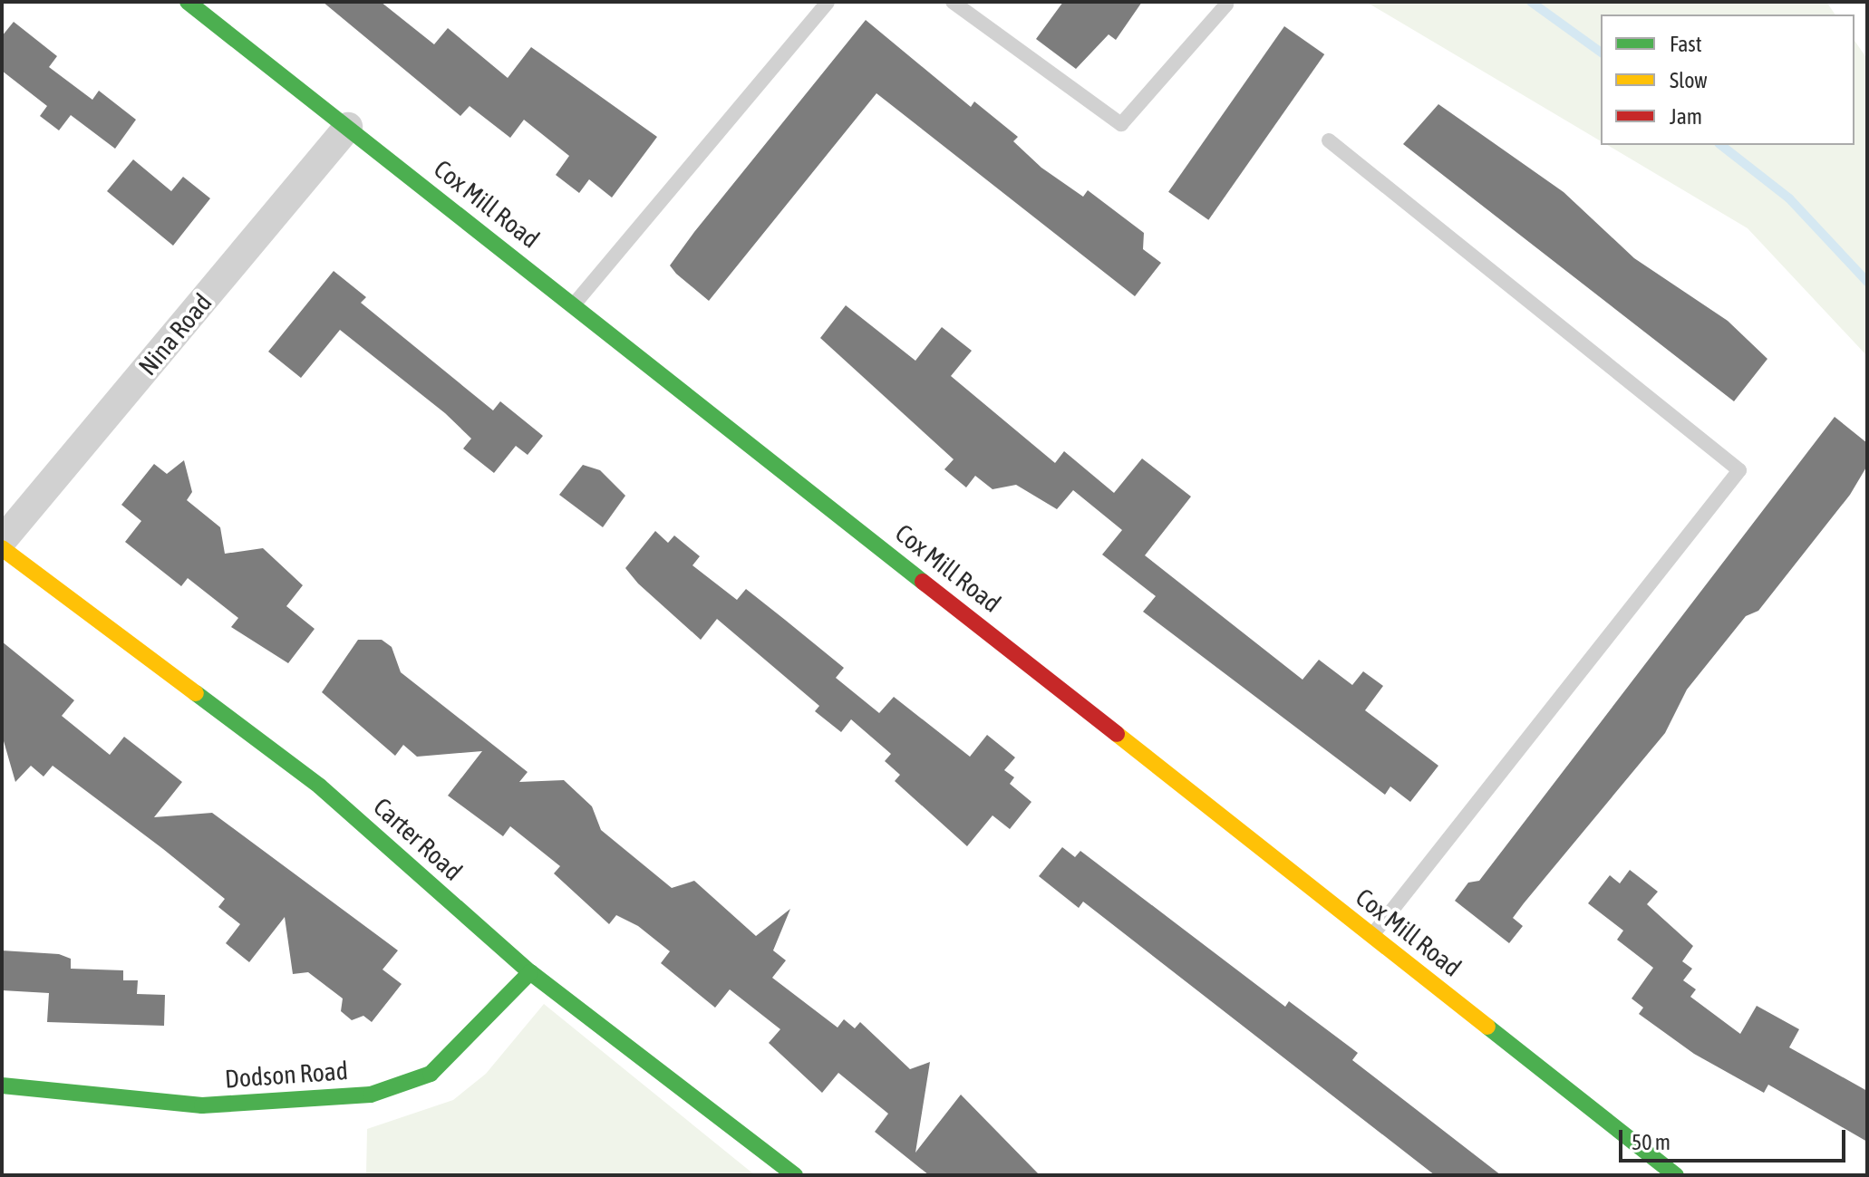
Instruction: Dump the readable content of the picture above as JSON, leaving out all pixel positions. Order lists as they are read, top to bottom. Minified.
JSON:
{"streets":{"street":["Cox Mill Road","Nina Road","Carter Road","Dodson Road"]},"crossings":[["Cox Mill Road","Nina Road"],["Carter Road","Dodson Road"]],"legend":["Fast","Slow","Jam"],"scale_bar":"50 m"}
